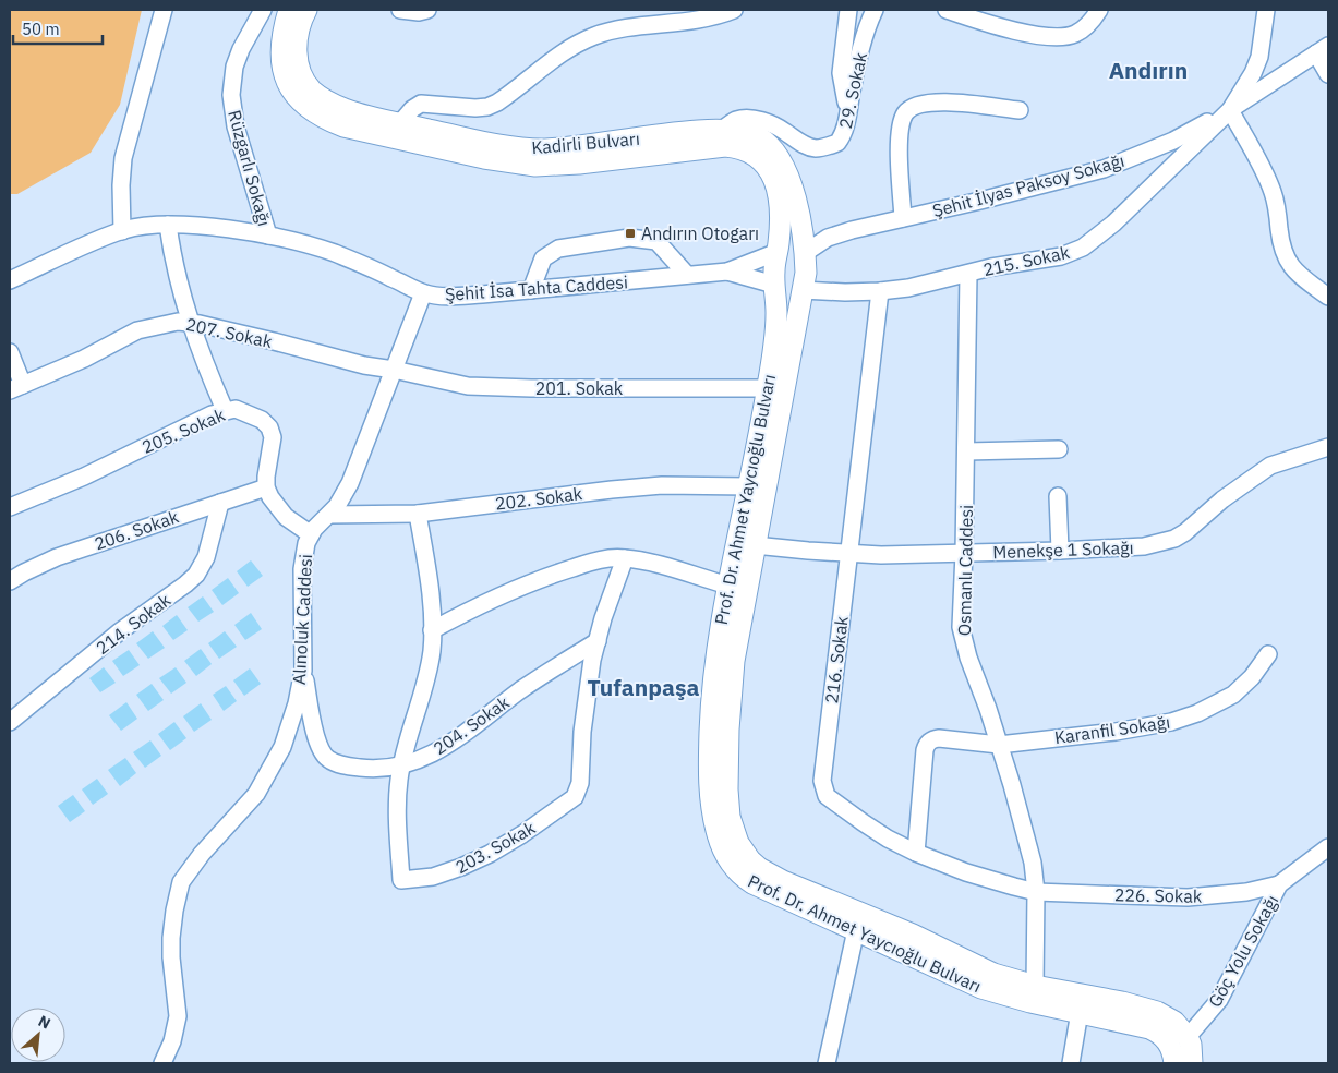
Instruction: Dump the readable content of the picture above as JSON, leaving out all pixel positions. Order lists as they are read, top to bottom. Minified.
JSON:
{"streets":{"main road":["Kadirli Bulvarı","Prof. Dr. Ahmet Yaycıoğlu Bulvarı"],"street":["29. Sokak","Rüzgarlı Sokağı","Şehit İlyas Paksoy Sokağı","215. Sokak","Şehit İsa Tahta Caddesi","207. Sokak","201. Sokak","205. Sokak","202. Sokak","206. Sokak","Menekşe 1 Sokağı","Osmanlı Caddesi","Alınoluk Caddesi","214. Sokak","216. Sokak","204. Sokak","Karanfil Sokağı","203. Sokak","226. Sokak","Göç Yolu Sokağı"]},"crossings":[["29. Sokak","Kadirli Bulvarı"],["Kadirli Bulvarı","Şehit İlyas Paksoy Sokağı"],["Kadirli Bulvarı","215. Sokak"],["Kadirli Bulvarı","Şehit İsa Tahta Caddesi"],["Kadirli Bulvarı","Prof. Dr. Ahmet Yaycıoğlu Bulvarı"],["Rüzgarlı Sokağı","Şehit İsa Tahta Caddesi"],["Şehit İlyas Paksoy Sokağı","215. Sokak"],["Şehit İlyas Paksoy Sokağı","Şehit İsa Tahta Caddesi"],["Şehit İlyas Paksoy Sokağı","Prof. Dr. Ahmet Yaycıoğlu Bulvarı"],["215. Sokak","Şehit İsa Tahta Caddesi"],["215. Sokak","Prof. Dr. Ahmet Yaycıoğlu Bulvarı"],["215. Sokak","Osmanlı Caddesi"],["215. Sokak","216. Sokak"],["Şehit İsa Tahta Caddesi","Prof. Dr. Ahmet Yaycıoğlu Bulvarı"],["Şehit İsa Tahta Caddesi","Alınoluk Caddesi"],["207. Sokak","201. Sokak"],["207. Sokak","Alınoluk Caddesi"],["201. Sokak","Prof. Dr. Ahmet Yaycıoğlu Bulvarı"],["201. Sokak","Alınoluk Caddesi"],["205. Sokak","206. Sokak"],["202. Sokak","Prof. Dr. Ahmet Yaycıoğlu Bulvarı"],["202. Sokak","Alınoluk Caddesi"],["202. Sokak","203. Sokak"],["Prof. Dr. Ahmet Yaycıoğlu Bulvarı","Menekşe 1 Sokağı"],["Prof. Dr. Ahmet Yaycıoğlu Bulvarı","Osmanlı Caddesi"],["Prof. Dr. Ahmet Yaycıoğlu Bulvarı","Göç Yolu Sokağı"],["206. Sokak","214. Sokak"],["Menekşe 1 Sokağı","Osmanlı Caddesi"],["Menekşe 1 Sokağı","216. Sokak"],["Osmanlı Caddesi","216. Sokak"],["Osmanlı Caddesi","Karanfil Sokağı"],["Osmanlı Caddesi","226. Sokak"],["Alınoluk Caddesi","204. Sokak"],["216. Sokak","Karanfil Sokağı"],["216. Sokak","226. Sokak"],["204. Sokak","203. Sokak"],["226. Sokak","Göç Yolu Sokağı"]],"districts":["Andırın","Tufanpaşa"],"places":{"transit":["Andırın Otogarı"]},"scale_bar":"50 m","north":"top right"}
